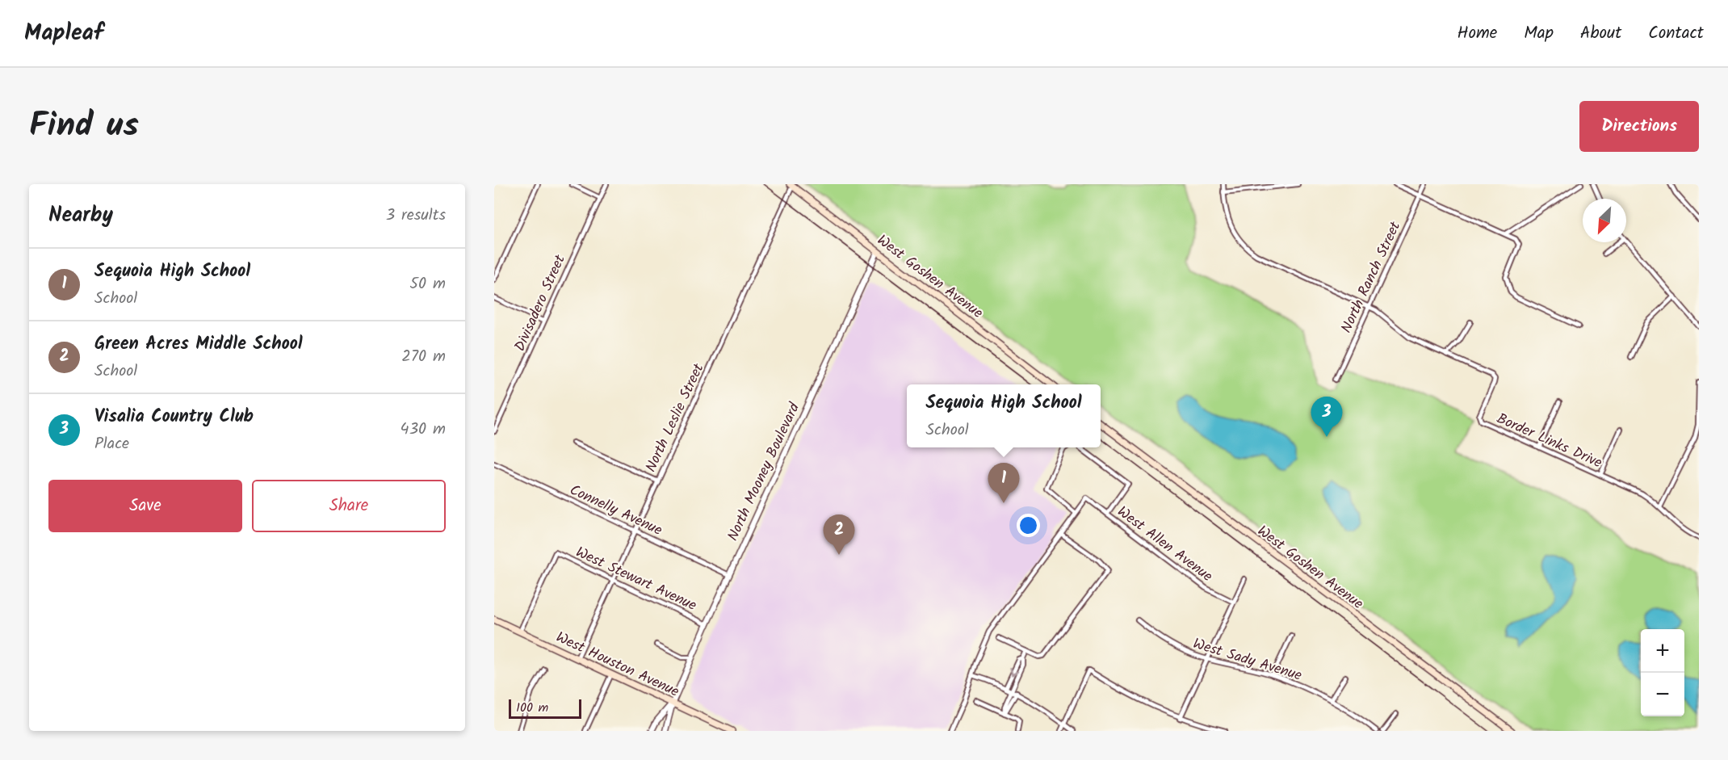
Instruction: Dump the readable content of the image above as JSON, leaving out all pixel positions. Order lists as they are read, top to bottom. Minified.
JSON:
{"streets":{"main road":["West Goshen Avenue","West Houston Avenue"],"street":["North Ranch Street","Divisadero Street","North Leslie Street","Border Links Drive","North Mooney Boulevard","Connelly Avenue","West Allen Avenue","West Stewart Avenue","West Sady Avenue"]},"crossings":[["West Goshen Avenue","North Leslie Street"],["West Goshen Avenue","North Mooney Boulevard"],["North Ranch Street","Border Links Drive"],["North Leslie Street","Connelly Avenue"],["North Leslie Street","West Stewart Avenue"],["North Leslie Street","West Houston Avenue"],["North Mooney Boulevard","Connelly Avenue"],["North Mooney Boulevard","West Stewart Avenue"],["North Mooney Boulevard","West Houston Avenue"],["West Stewart Avenue","West Houston Avenue"]],"scale_bar":"100 m","north":"bottom left","page":{"header":"Mapleaf","nav":["Home","Map","About","Contact"],"title":"Find us","buttons":["Directions",["Save","Share"]],"heading":["Nearby","3 results"],"list":[{"mark":"1","name":"Sequoia High School","note":"School","value":"50 m"},{"mark":"2","name":"Green Acres Middle School","note":"School","value":"270 m"},{"mark":"3","name":"Visalia Country Club","note":"Place","value":"430 m"}],"popup":["Sequoia High School","School"],"pins":["3","1","2"],"map_buttons":["+","−"],"scale":"100 m"}}
